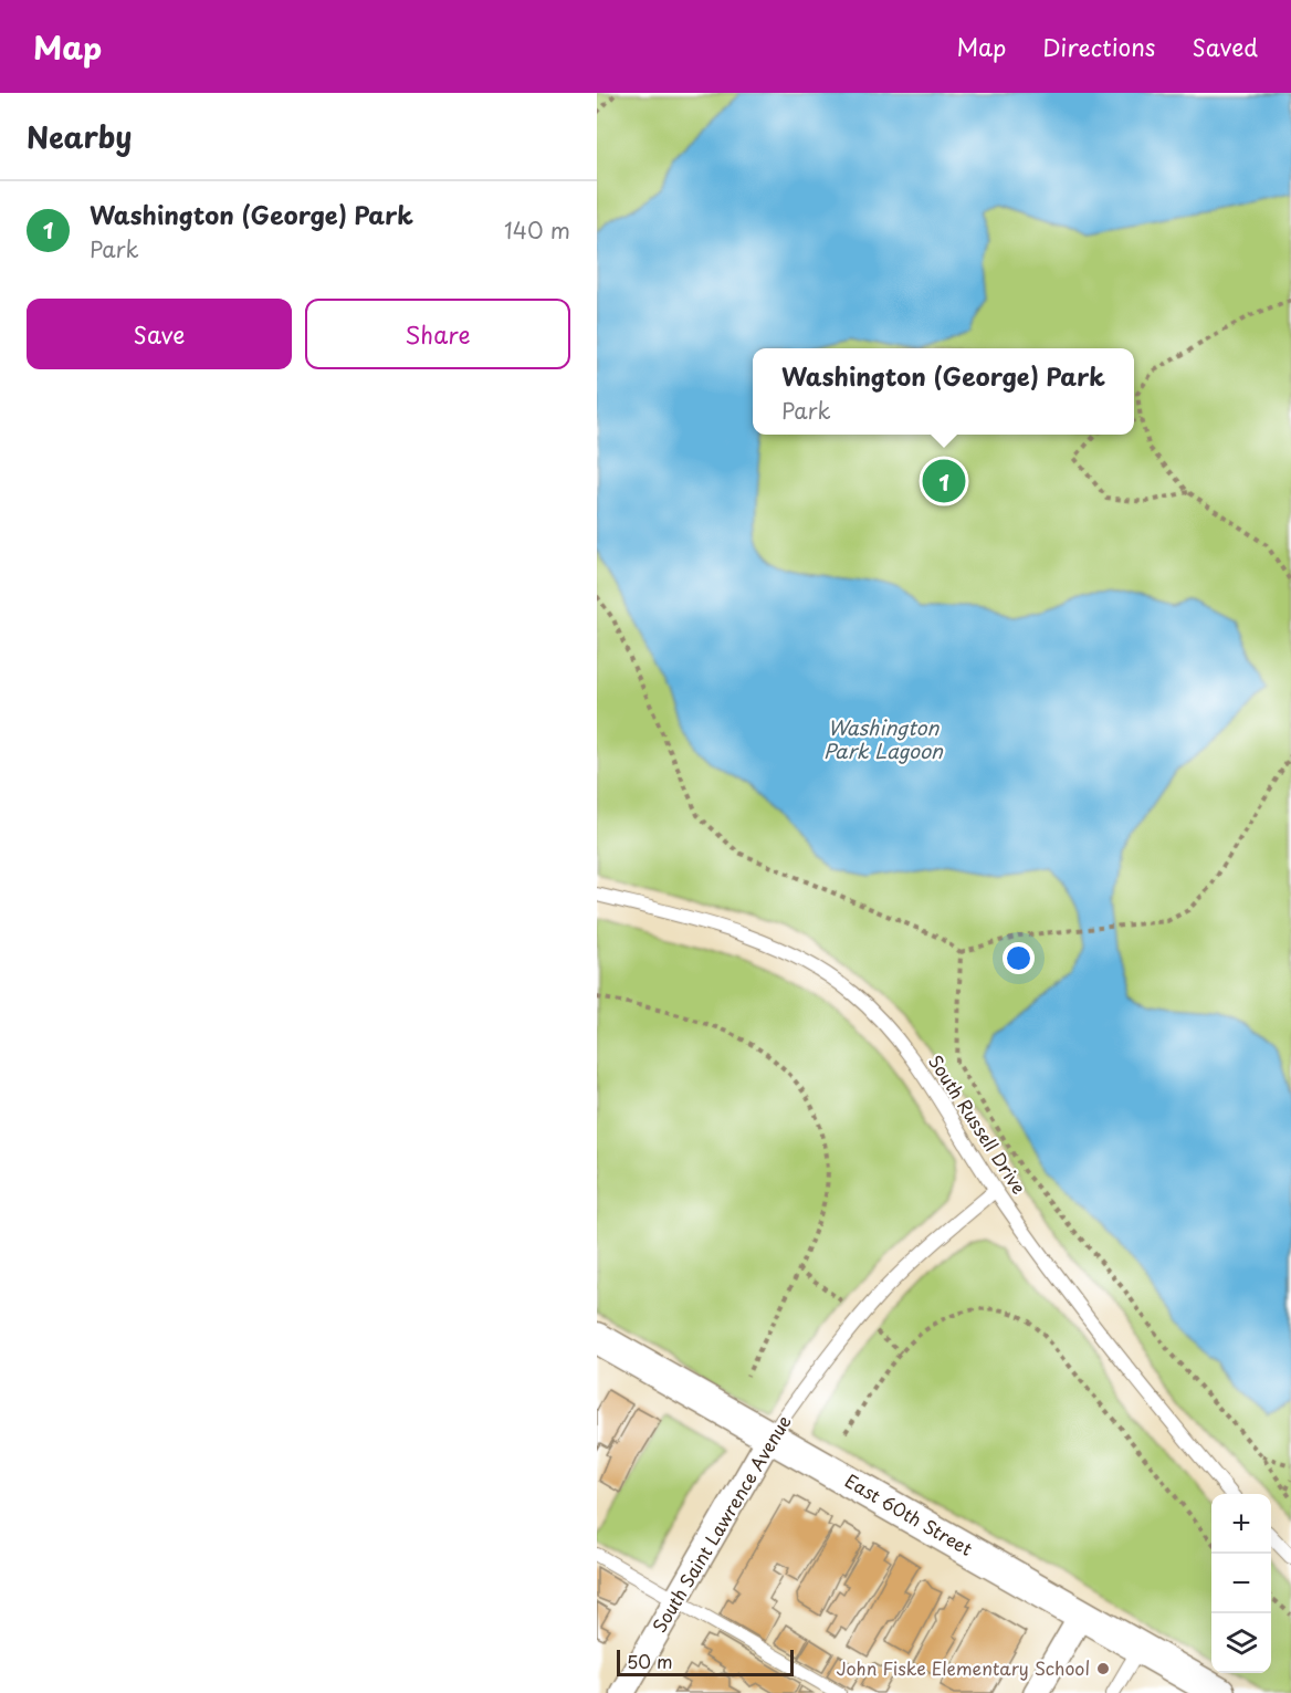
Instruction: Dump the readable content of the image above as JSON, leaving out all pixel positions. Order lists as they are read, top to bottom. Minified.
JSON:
{"streets":{"street":["East 60th Street","South Saint Lawrence Avenue"],"lane":["South Russell Drive"]},"crossings":[["South Russell Drive","South Saint Lawrence Avenue"],["East 60th Street","South Saint Lawrence Avenue"]],"water":["Washington Park Lagoon"],"places":["John Fiske Elementary School"],"scale_bar":"50 m","page":{"header":"Map","nav":["Map","Directions","Saved"],"heading":"Nearby","list":[{"mark":"1","name":"Washington (George) Park","note":"Park","value":"140 m"}],"buttons":["Save","Share"],"popup":["Washington (George) Park","Park"],"pins":"1","map_buttons":["+","−"],"scale":"50 m"}}
